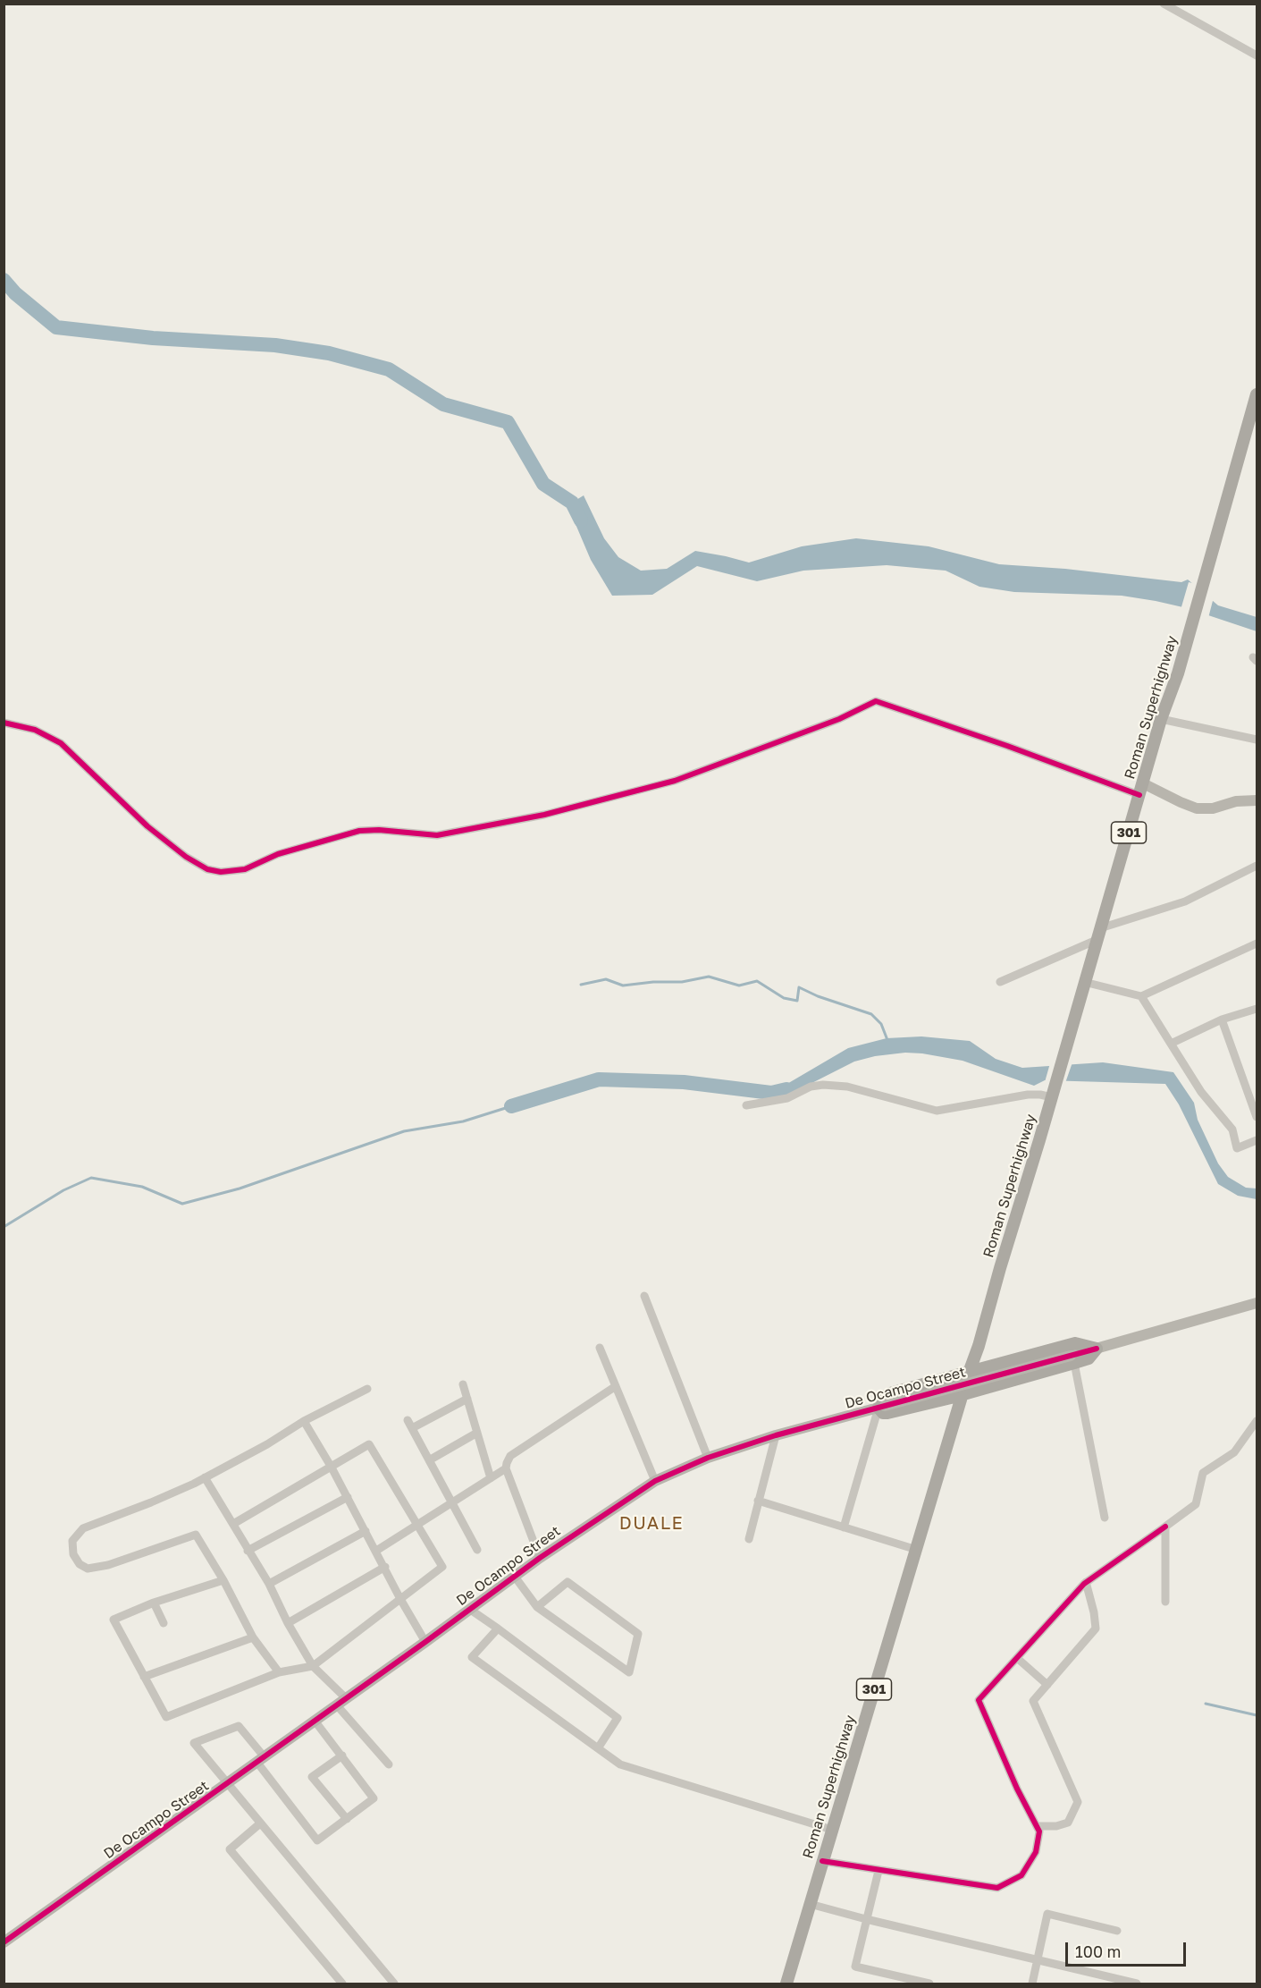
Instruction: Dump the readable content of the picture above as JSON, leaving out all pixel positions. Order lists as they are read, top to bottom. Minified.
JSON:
{"streets":{"main road":["Roman Superhighway","301"],"street":["De Ocampo Street"]},"districts":["DUALE"],"scale_bar":"100 m"}
